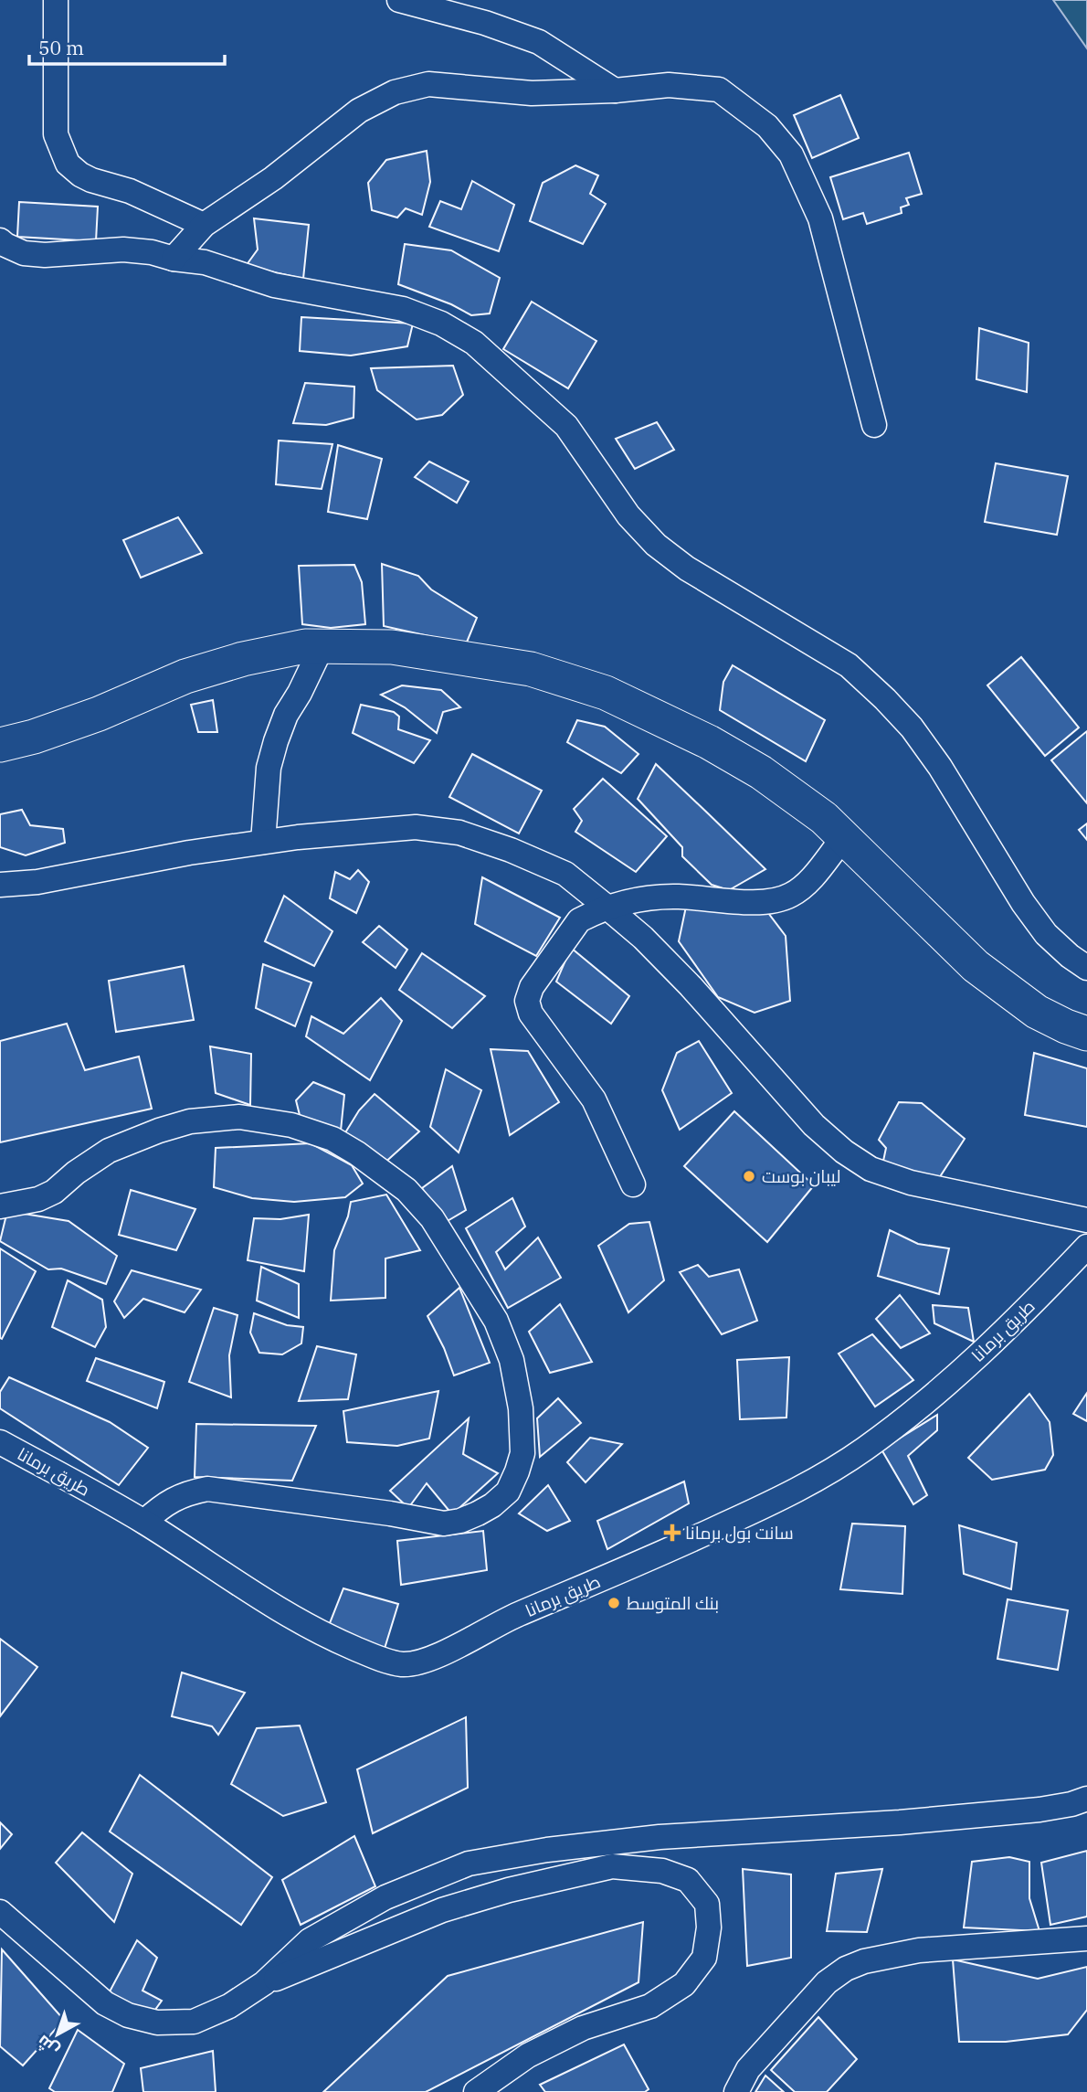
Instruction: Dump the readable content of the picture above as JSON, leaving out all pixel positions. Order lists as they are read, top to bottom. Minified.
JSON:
{"streets":{"street":["طريق برمانا"]},"places":{"other":["ليبان بوست","بنك المتوسط"],"health":["سانت بول برمانا"]},"scale_bar":"50 m","north":"bottom left"}
